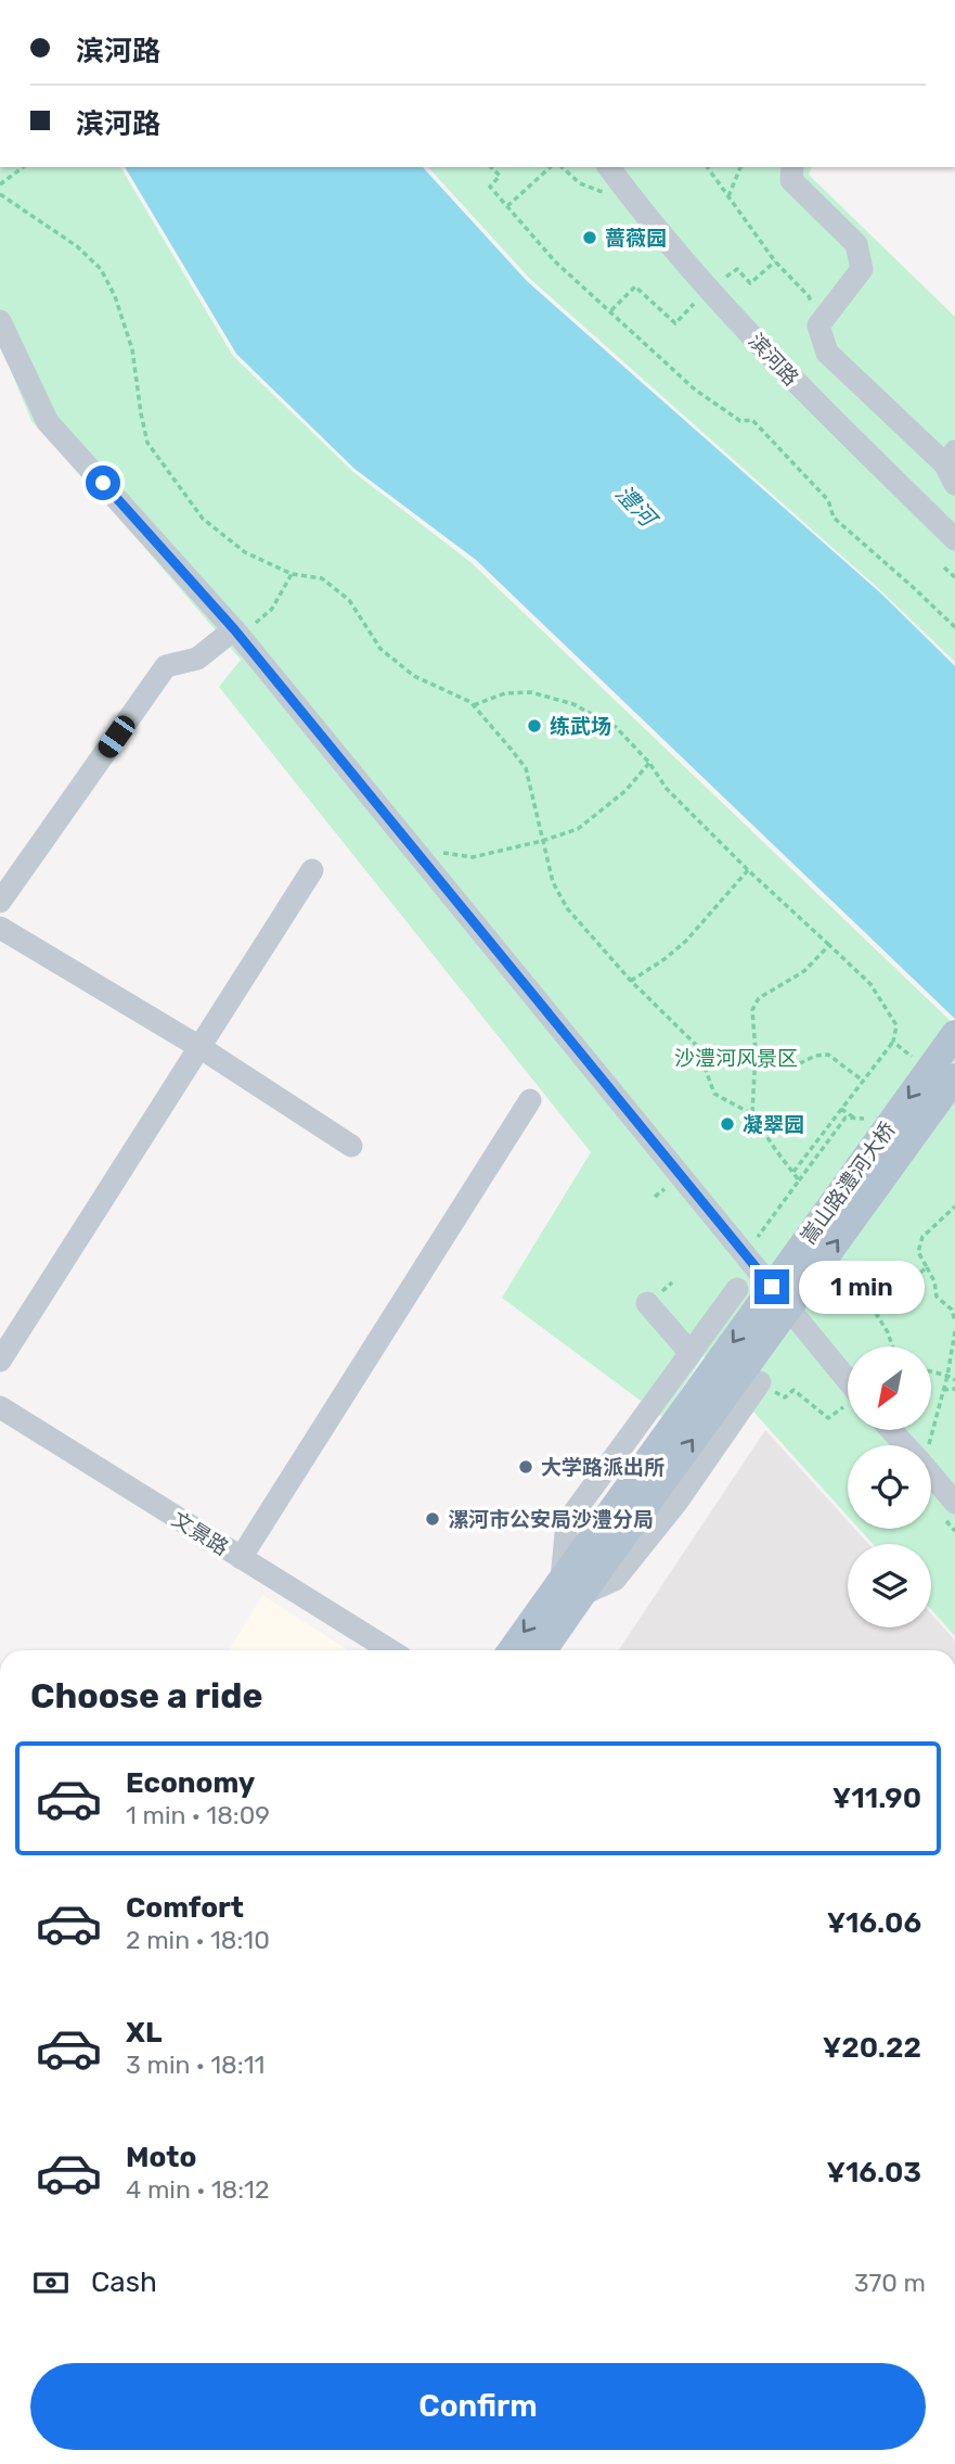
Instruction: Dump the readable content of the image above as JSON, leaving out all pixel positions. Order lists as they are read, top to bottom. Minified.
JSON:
{"streets":{"main road":["嵩山路澧河大桥"],"street":["滨河路","文景路"]},"water":["澧河"],"parks":["沙澧河风景区"],"places":["蔷薇园","练武场","凝翠园","大学路派出所","漯河市公安局沙澧分局"],"north":"bottom left","page":{"banner":["滨河路","滨河路"],"bubble":"1 min","heading":"Choose a ride","list":[{"name":"Economy","note":"1 min · 18:09","value":"¥11.90"},{"name":"Comfort","note":"2 min · 18:10","value":"¥16.06"},{"name":"XL","note":"3 min · 18:11","value":"¥20.22"},{"name":"Moto","note":"4 min · 18:12","value":"¥16.03"}],"pay":["Cash","370 m"],"buttons":"Confirm"}}
